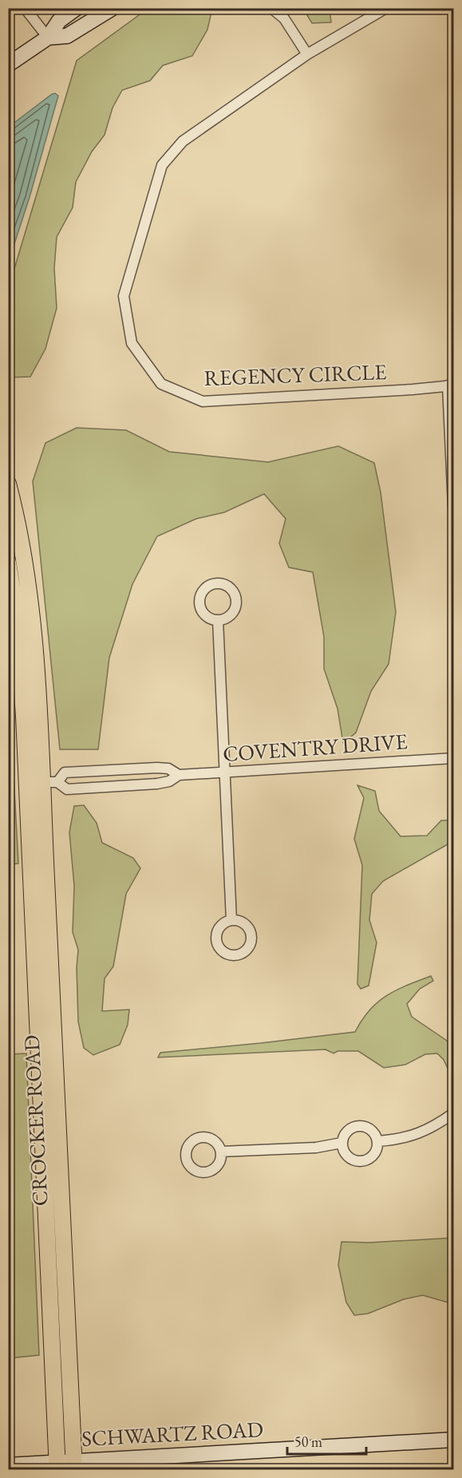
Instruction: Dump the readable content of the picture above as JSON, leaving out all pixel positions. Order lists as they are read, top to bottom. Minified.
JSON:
{"streets":{"main road":["CROCKER ROAD"],"street":["REGENCY CIRCLE","COVENTRY DRIVE","SCHWARTZ ROAD"]},"crossings":[["COVENTRY DRIVE","CROCKER ROAD"],["CROCKER ROAD","SCHWARTZ ROAD"]],"scale_bar":"50 m"}
